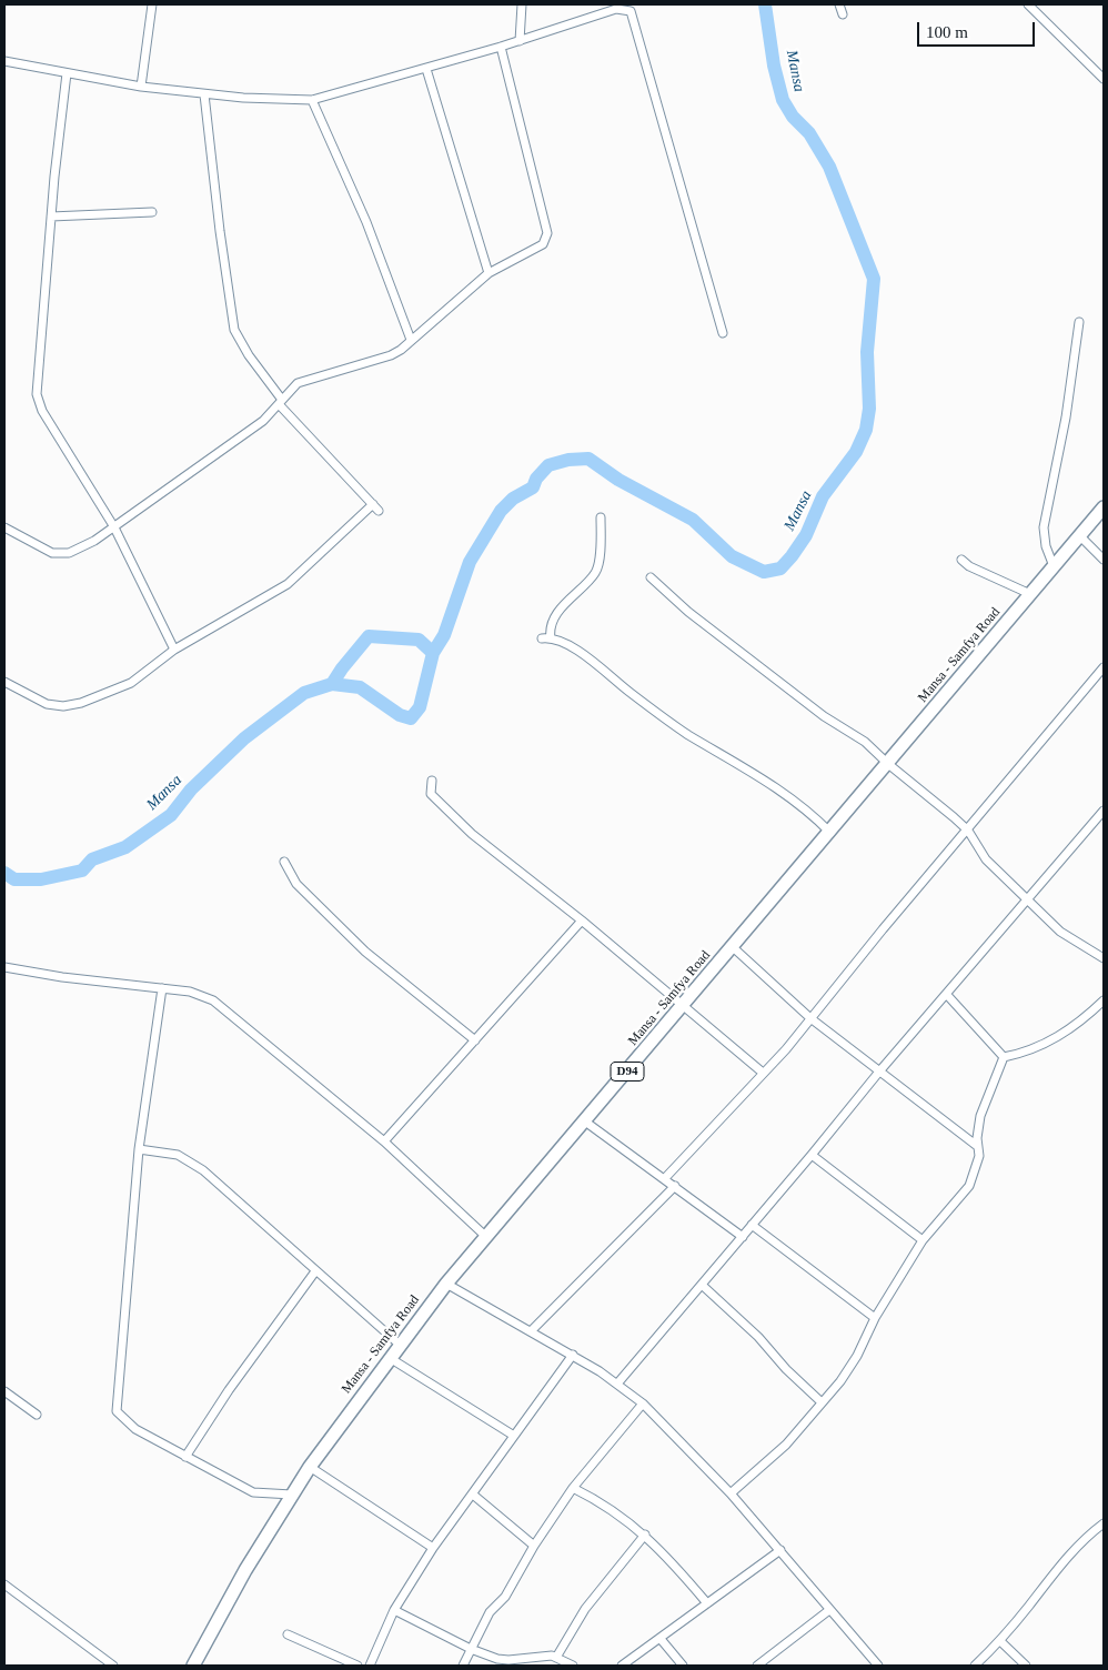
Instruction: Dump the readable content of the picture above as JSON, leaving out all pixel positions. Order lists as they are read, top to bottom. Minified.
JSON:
{"streets":{"main road":["Mansa - Samfya Road","D94"]},"water":["Mansa"],"scale_bar":"100 m"}
